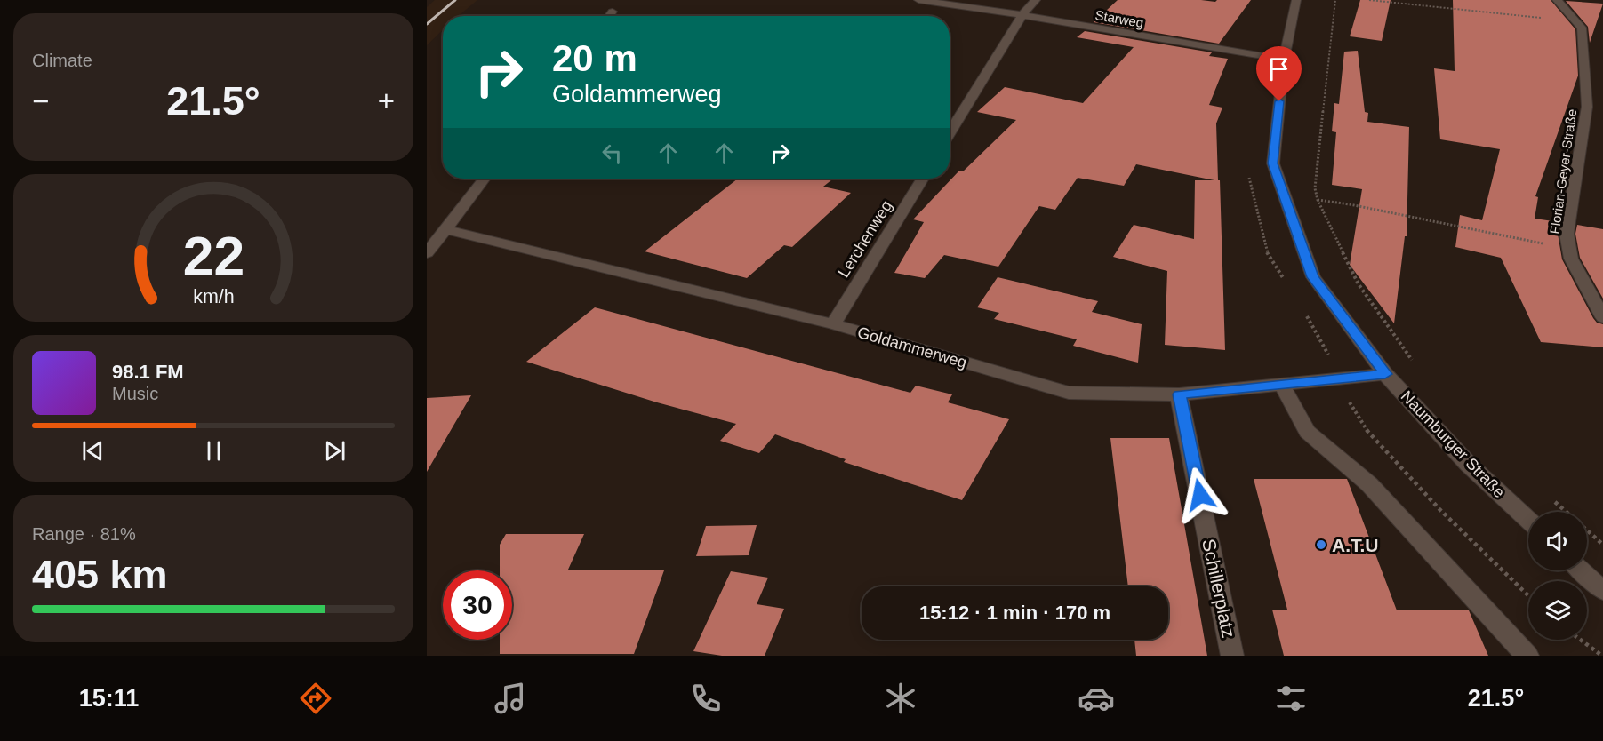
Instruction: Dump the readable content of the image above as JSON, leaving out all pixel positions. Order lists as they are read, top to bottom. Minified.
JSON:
{"streets":{"street":["Starweg","Florian-Geyer-Straße","Lerchenweg","Goldammerweg","Naumburger Straße","Schillerplatz"]},"crossings":[["Starweg","Naumburger Straße"],["Lerchenweg","Goldammerweg"],["Goldammerweg","Naumburger Straße"],["Goldammerweg","Schillerplatz"]],"places":["A.T.U"],"page":{"tile":["Climate",["Range · 81%","405 km"]],"turn":["20 m","Goldammerweg"],"heat":["−","21.5°","+"],"song":["98.1 FM","Music"],"limit":"30","trip":"15:12 · 1 min · 170 m","tabs":["15:11","21.5°"],"gauge":["22","km/h"]}}
